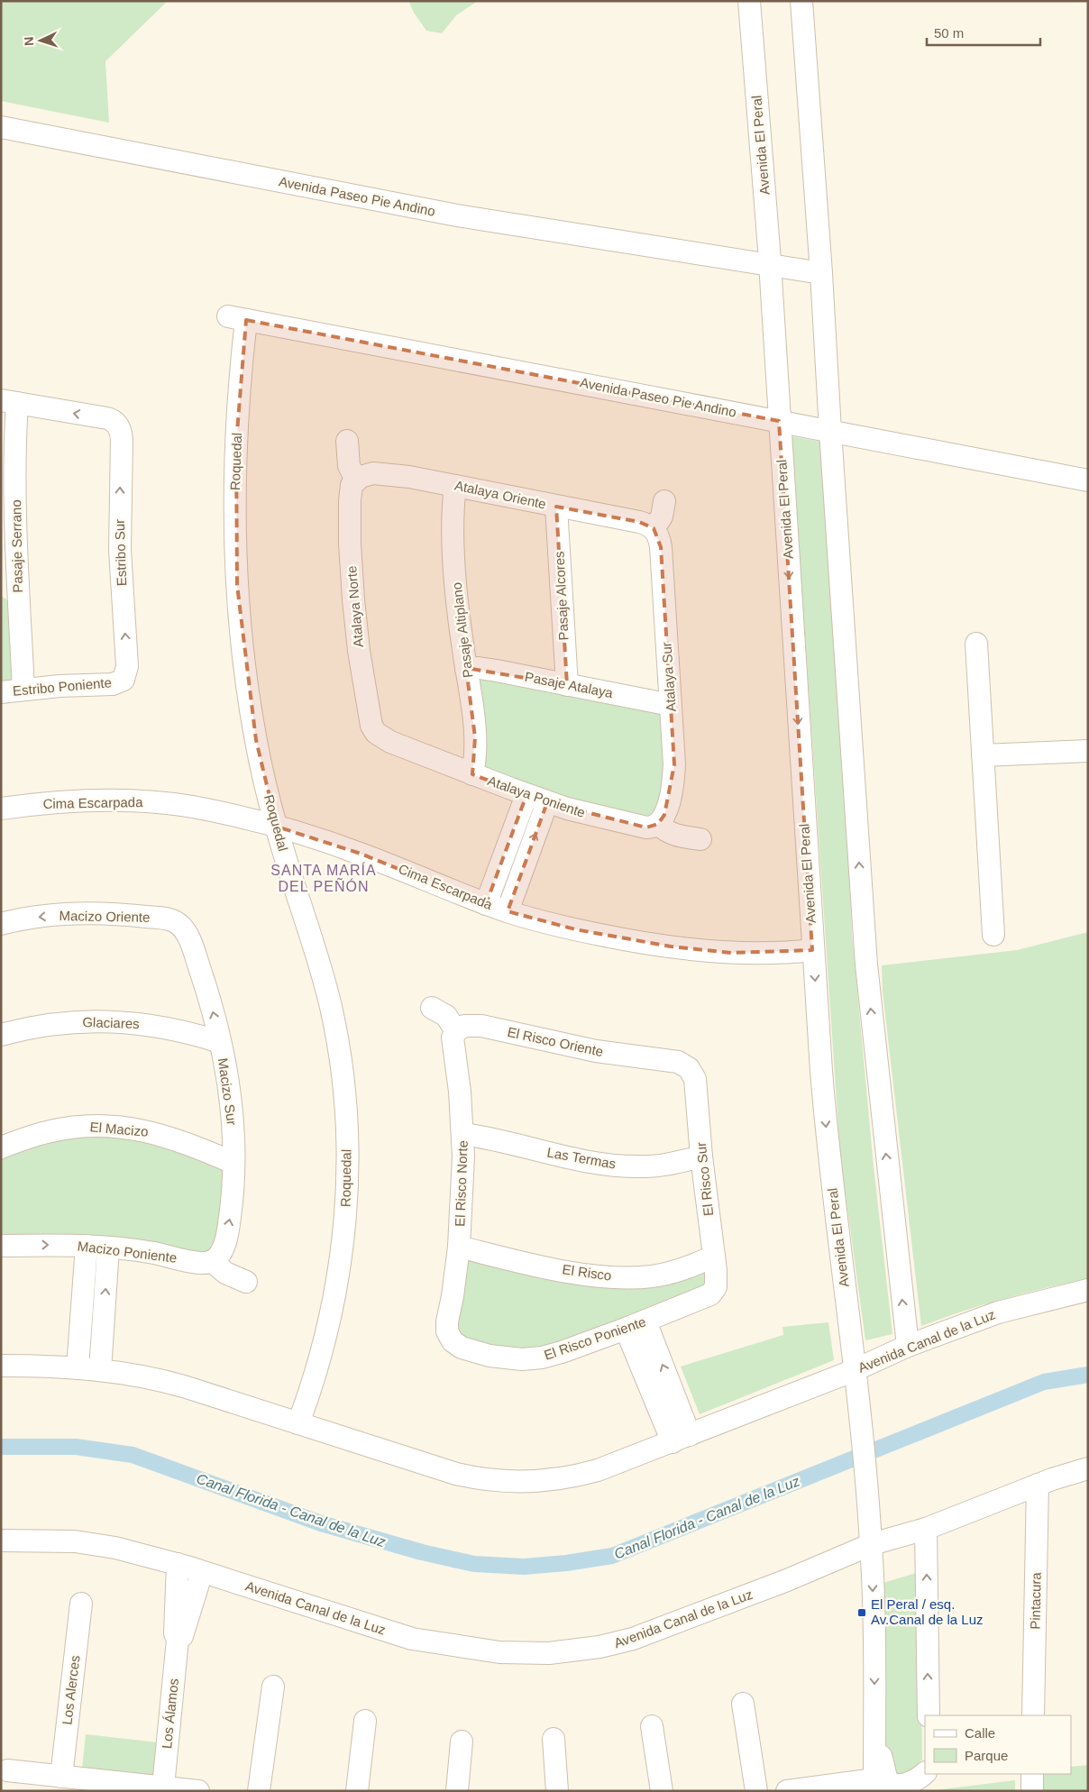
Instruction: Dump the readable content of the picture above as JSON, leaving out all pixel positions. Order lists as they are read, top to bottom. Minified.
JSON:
{"streets":{"street":["Avenida El Peral","Avenida Paseo Pie Andino","Roquedal","Atalaya Oriente","Pasaje Serrano","Estribo Sur","Pasaje Alcores","Atalaya Norte","Pasaje Altiplano","Atalaya Sur","Pasaje Atalaya","Estribo Poniente","Atalaya Poniente","Cima Escarpada","Macizo Oriente","Glaciares","El Risco Oriente","Macizo Sur","El Macizo","Las Termas","El Risco Sur","El Risco Norte","Macizo Poniente","El Risco","El Risco Poniente","Avenida Canal de la Luz","Pintacura","Los Alerces","Los Álamos"]},"crossings":[["Avenida El Peral","Avenida Paseo Pie Andino"],["Avenida El Peral","Cima Escarpada"],["Avenida El Peral","Avenida Canal de la Luz"],["Avenida Paseo Pie Andino","Roquedal"],["Roquedal","Cima Escarpada"],["Roquedal","Avenida Canal de la Luz"],["Atalaya Oriente","Pasaje Alcores"],["Atalaya Oriente","Atalaya Norte"],["Atalaya Oriente","Pasaje Altiplano"],["Atalaya Oriente","Atalaya Sur"],["Pasaje Serrano","Estribo Sur"],["Pasaje Serrano","Estribo Poniente"],["Estribo Sur","Estribo Poniente"],["Pasaje Alcores","Pasaje Atalaya"],["Atalaya Norte","Atalaya Poniente"],["Pasaje Altiplano","Pasaje Atalaya"],["Pasaje Altiplano","Atalaya Poniente"],["Atalaya Sur","Pasaje Atalaya"],["Atalaya Sur","Atalaya Poniente"],["Macizo Oriente","Macizo Sur"],["Glaciares","Macizo Sur"],["El Risco Oriente","El Risco Sur"],["El Risco Oriente","El Risco Norte"],["Macizo Sur","El Macizo"],["Macizo Sur","Macizo Poniente"],["Las Termas","El Risco Sur"],["Las Termas","El Risco Norte"],["El Risco Sur","El Risco"],["El Risco Sur","El Risco Poniente"],["El Risco Norte","El Risco"],["El Risco Norte","El Risco Poniente"],["Avenida Canal de la Luz","Pintacura"],["Avenida Canal de la Luz","Los Álamos"]],"one_way":["Estribo Sur","Macizo Oriente","Macizo Sur","Macizo Poniente"],"districts":["SANTA MARÍA DEL PEÑÓN"],"water":["Canal Florida - Canal de la Luz"],"places":{"transit":["El Peral / esq. Av.Canal de la Luz"]},"legend":["Calle","Parque"],"scale_bar":"50 m","north":"left"}
